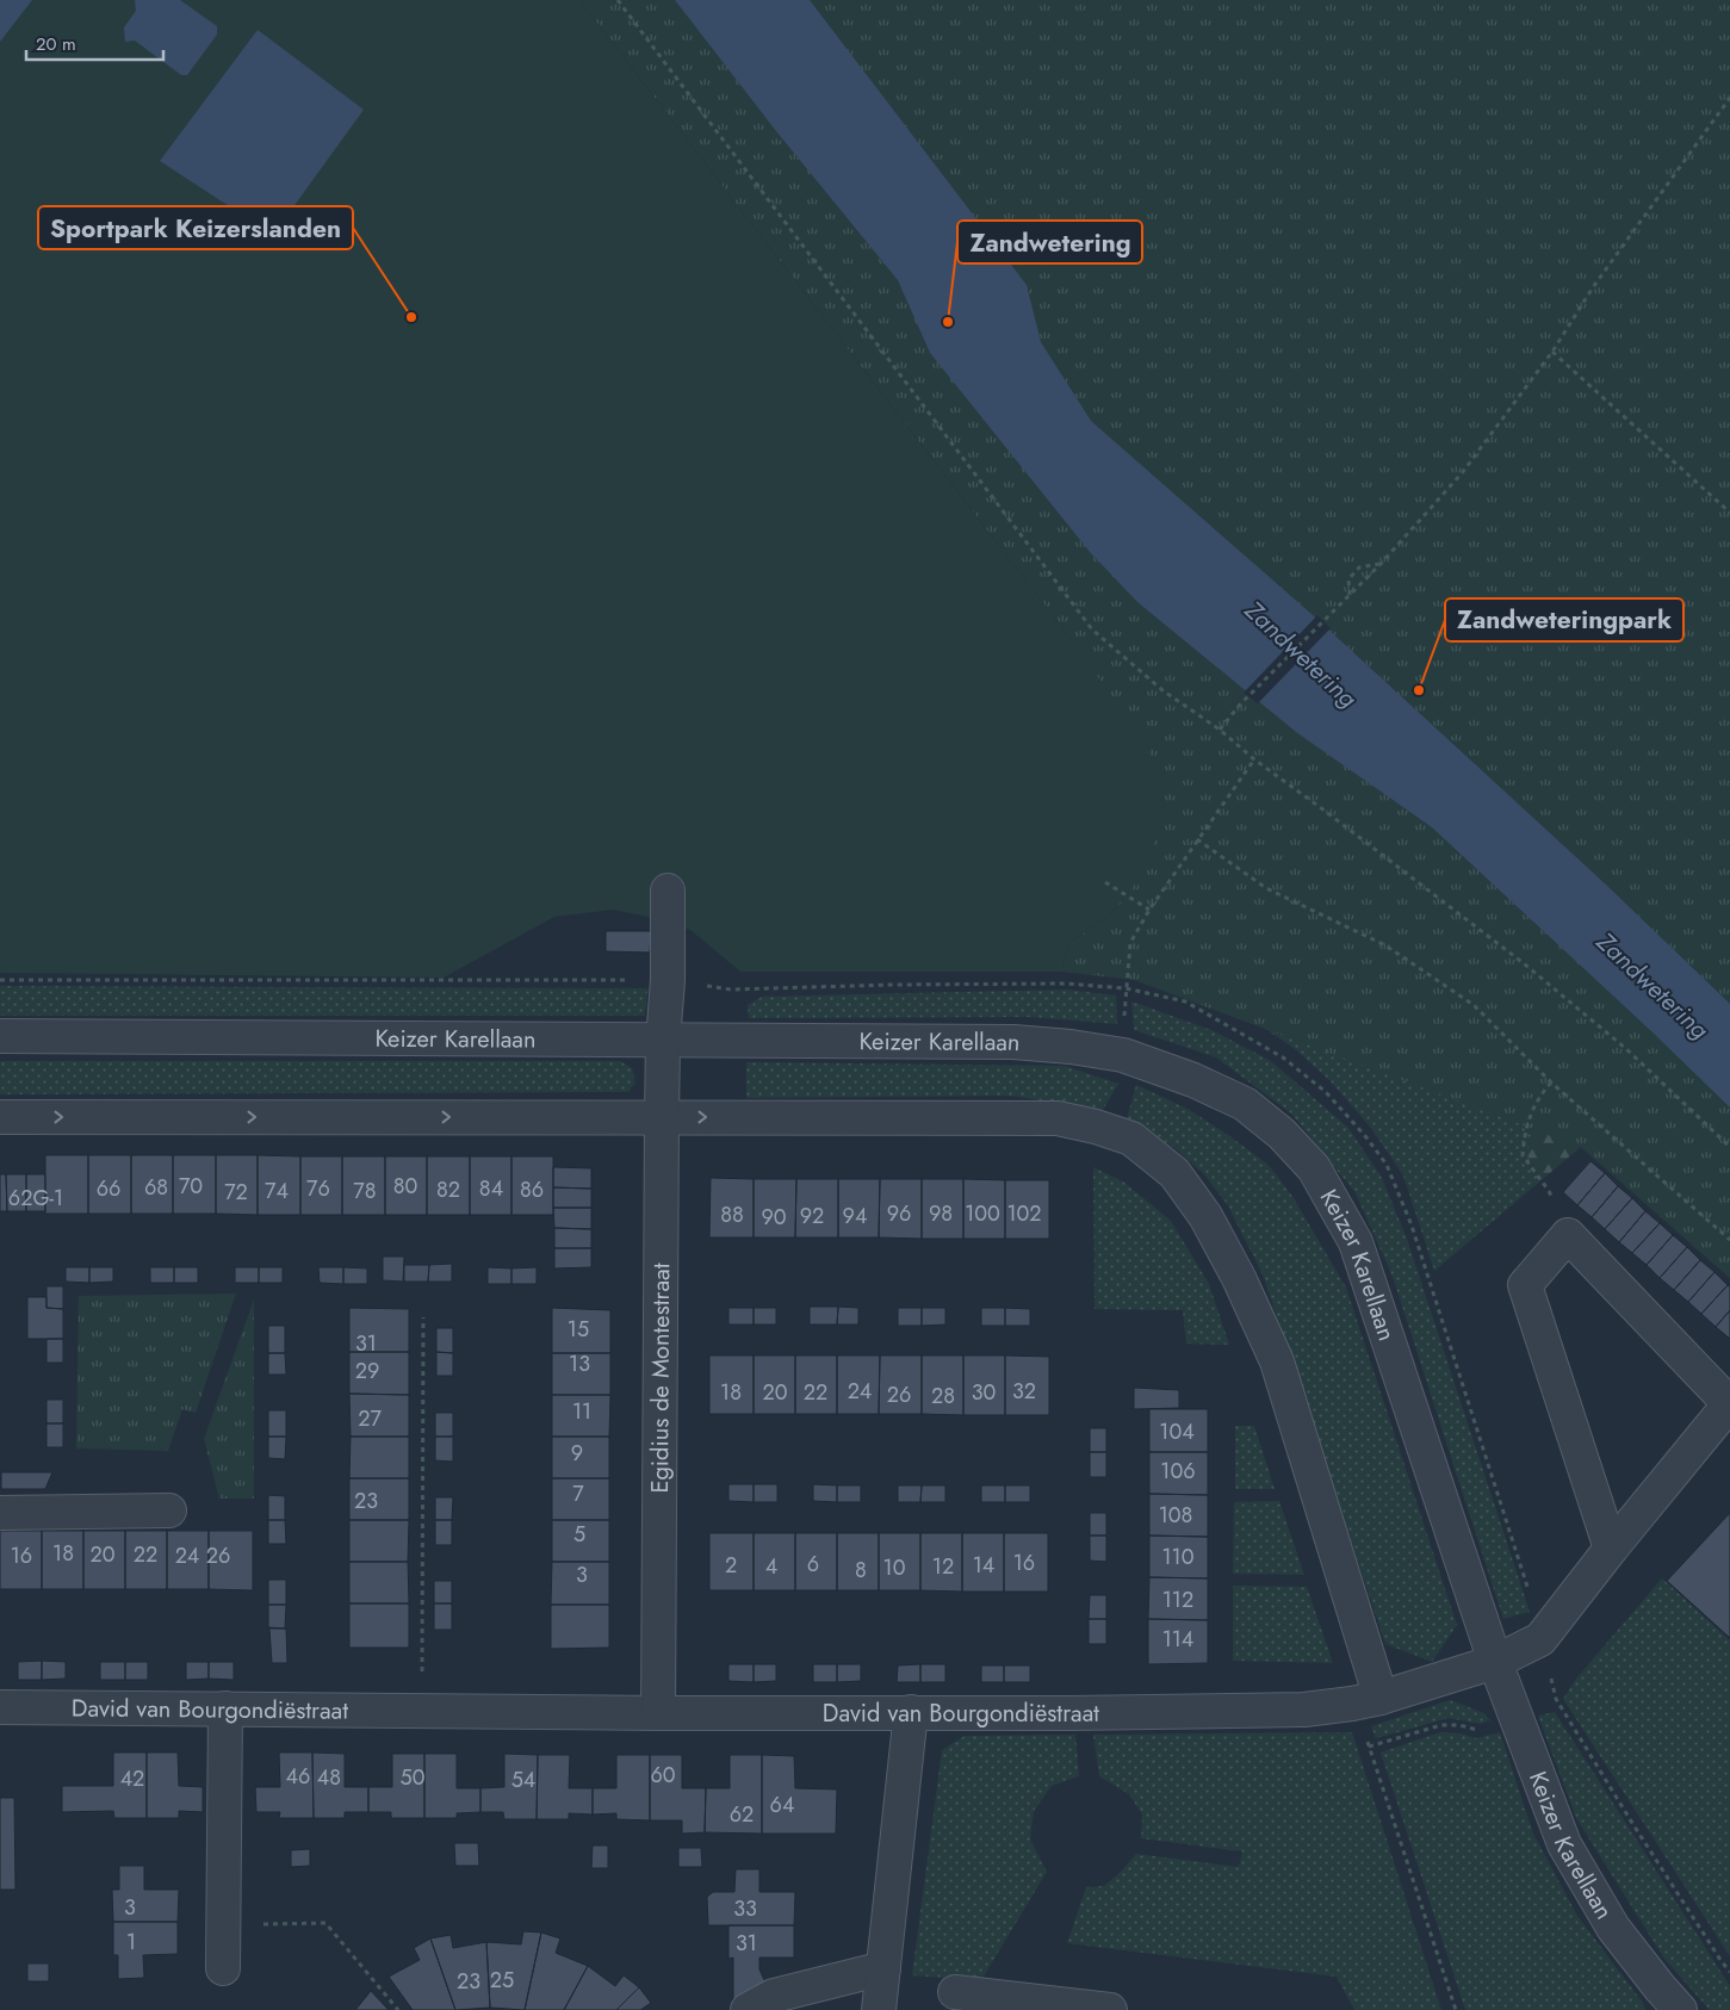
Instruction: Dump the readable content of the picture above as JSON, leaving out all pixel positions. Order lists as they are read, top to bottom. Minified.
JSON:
{"streets":{"street":["Keizer Karellaan","Egidius de Montestraat","David van Bourgondiëstraat"]},"crossings":[["Keizer Karellaan","Egidius de Montestraat"],["Keizer Karellaan","David van Bourgondiëstraat"],["Egidius de Montestraat","David van Bourgondiëstraat"]],"water":["Zandwetering"],"places":["Sportpark Keizerslanden","Zandwetering","Zandweteringpark"],"house_numbers":["70","80","68","66","76","84","82","86","74","78","72","62G-1","96","98","100","102","88","92","94","90","15","31","13","29","24","32","18","20","22","30","26","28","11","27","104","9","106","7","23","108","5","18","20","22","16","24","26","110","16","6","2","14","4","12","10","8","3","112","114","60","46","48","50","42","54","64","62","3","33","1","31","25","23"],"scale_bar":"20 m"}
